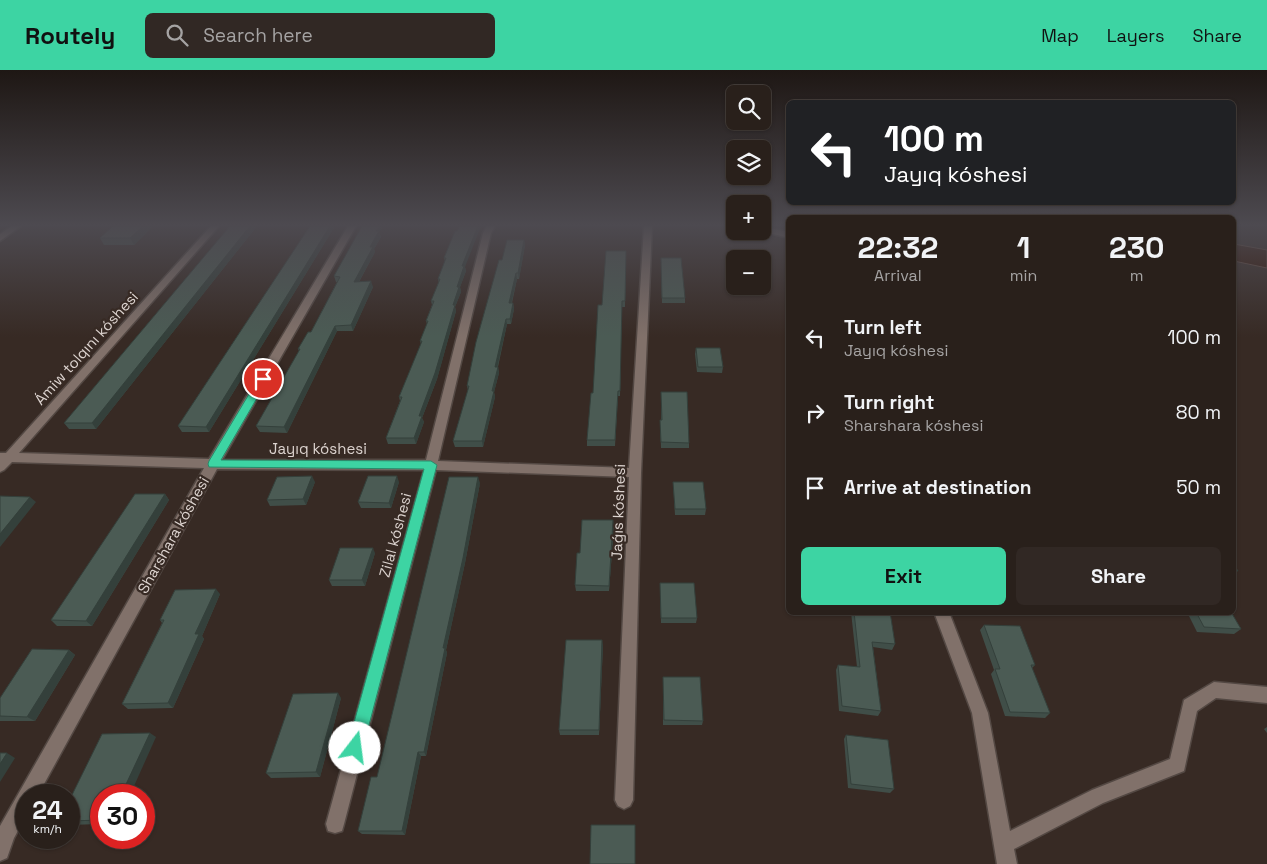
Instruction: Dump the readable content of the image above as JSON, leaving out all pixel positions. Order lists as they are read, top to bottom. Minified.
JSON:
{"streets":{"street":["Ámiw tolqını kóshesi","Jayıq kóshesi","Jaǵıs kóshesi","Sharshara kóshesi","Zilal kóshesi"]},"crossings":[["Ámiw tolqını kóshesi","Jayıq kóshesi"],["Jayıq kóshesi","Jaǵıs kóshesi"],["Jayıq kóshesi","Sharshara kóshesi"],["Jayıq kóshesi","Zilal kóshesi"]],"page":{"header":"Routely","search":"Search here","nav":["Map","Layers","Share"],"map_buttons":["+","−"],"turn":["100 m","Jayıq kóshesi"],"eta":["22:32","Arrival","1","min","230","m"],"list":[{"name":"Turn left","note":"Jayıq kóshesi","value":"100 m"},{"name":"Turn right","note":"Sharshara kóshesi","value":"80 m"},{"name":"Arrive at destination","value":"50 m"}],"buttons":["Exit","Share"],"speed":"24 km/h","limit":"30"}}
